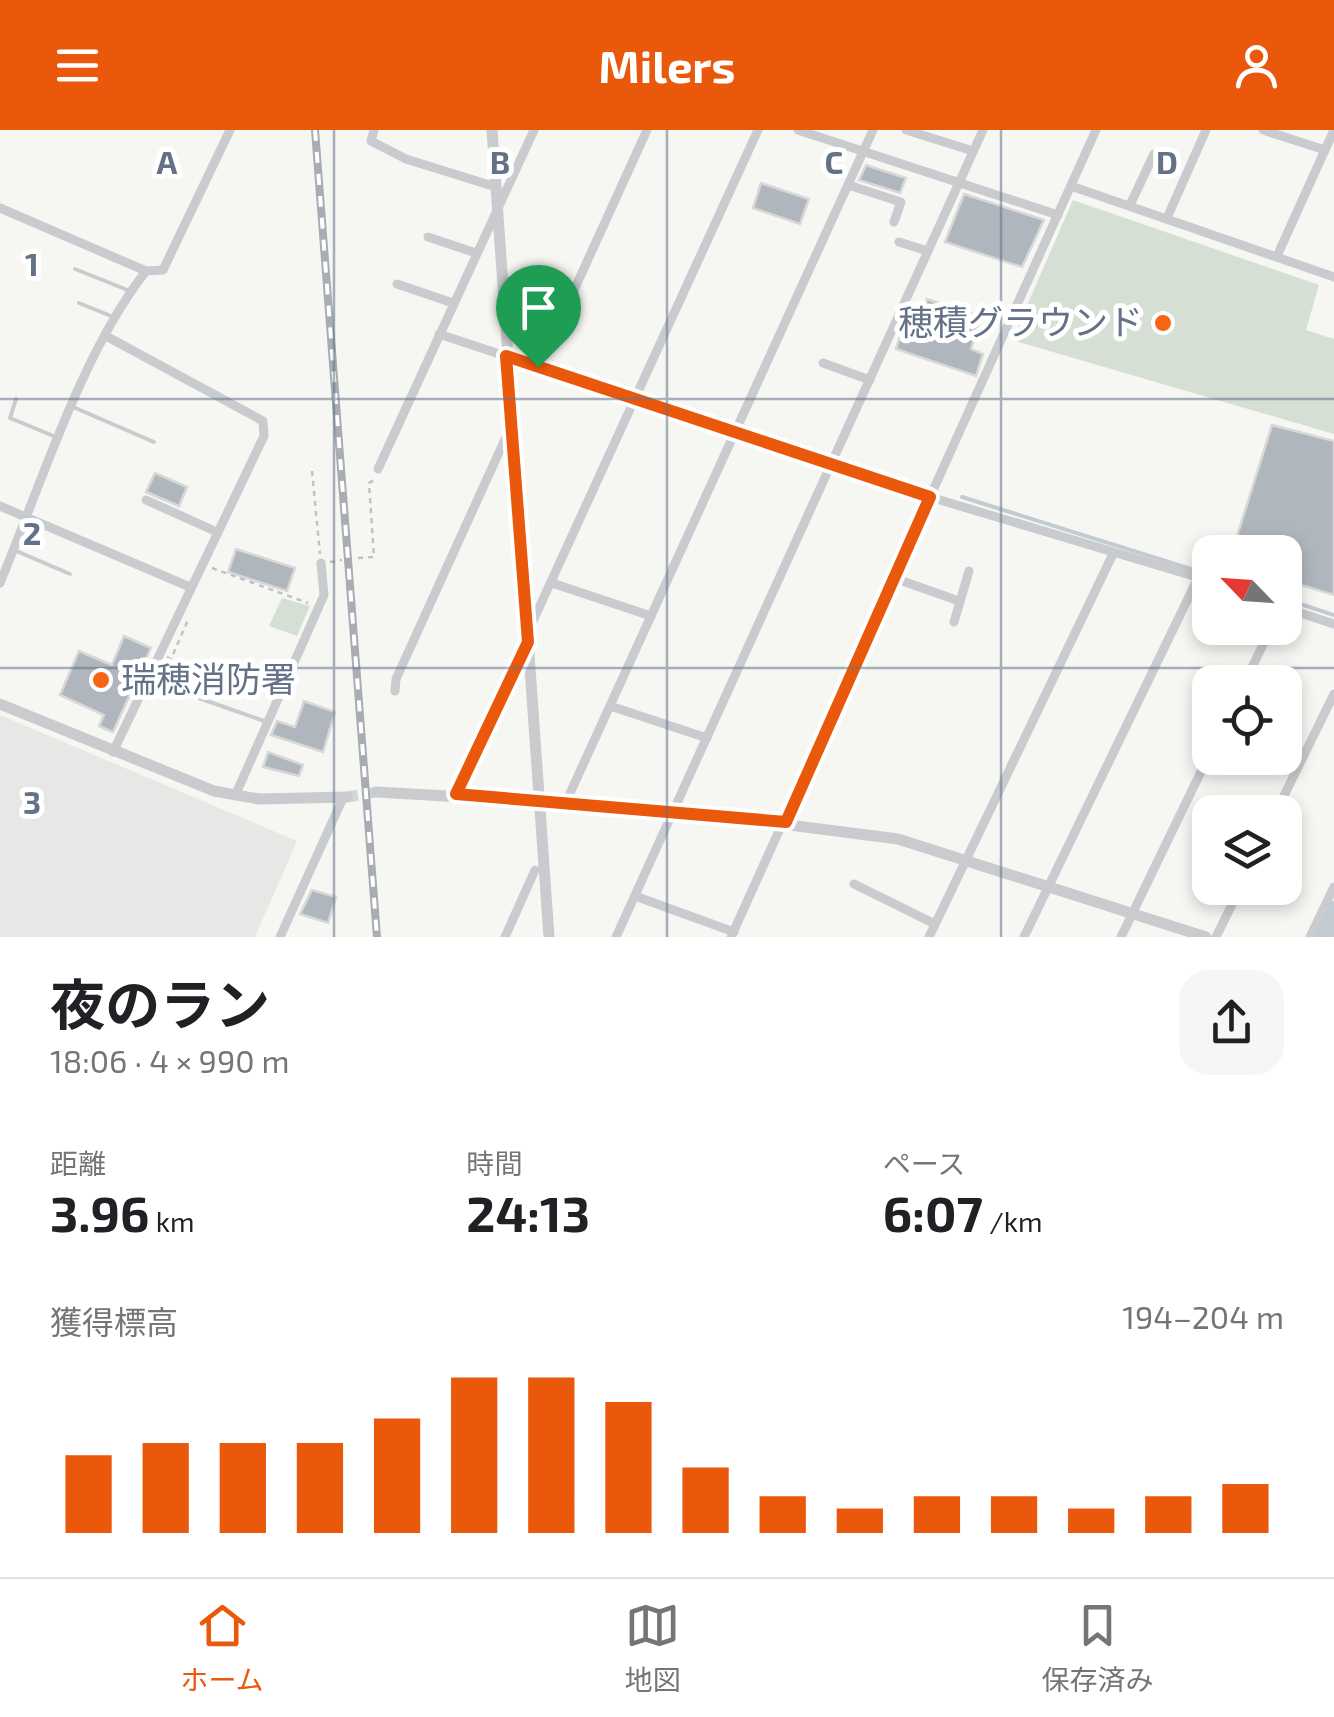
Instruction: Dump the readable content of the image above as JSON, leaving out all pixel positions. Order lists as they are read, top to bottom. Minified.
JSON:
{"places":["穂積グラウンド","瑞穂消防署"],"north":"top left","page":{"header":"Milers","heading":["夜のラン","18:06 · 4 × 990 m"],"stats":[["距離","3.96 km"],["時間","24:13"],["ペース","6:07 /km"]],"chart":["獲得標高","194–204 m"],"tabs":["ホーム","地図","保存済み"]},"grid":{"columns":["A","B","C","D"],"rows":["1","2","3"]}}
